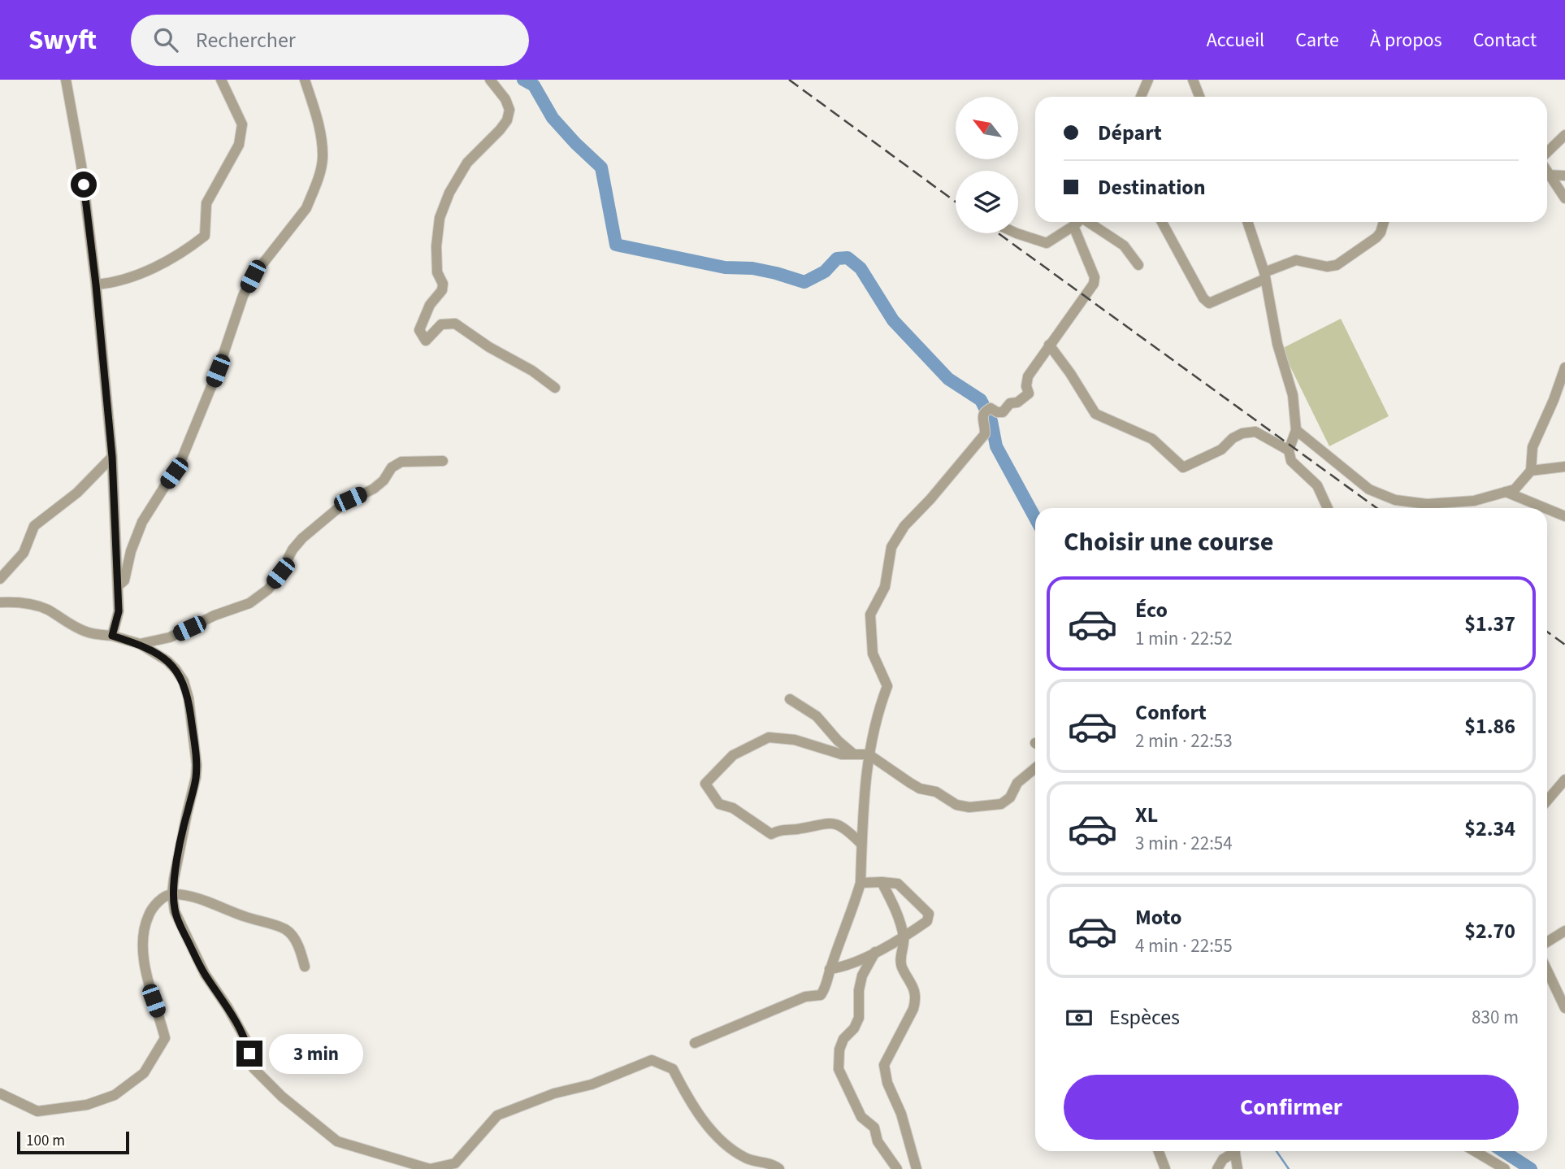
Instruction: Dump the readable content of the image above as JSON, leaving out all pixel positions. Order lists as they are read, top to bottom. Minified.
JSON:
{"scale_bar":"100 m","north":"top left","page":{"header":"Swyft","search":"Rechercher","nav":["Accueil","Carte","À propos","Contact"],"banner":["Départ","Destination"],"heading":"Choisir une course","list":[{"name":"Éco","note":"1 min · 22:52","value":"$1.37"},{"name":"Confort","note":"2 min · 22:53","value":"$1.86"},{"name":"XL","note":"3 min · 22:54","value":"$2.34"},{"name":"Moto","note":"4 min · 22:55","value":"$2.70"}],"pay":["Espèces","830 m"],"bubble":"3 min","buttons":"Confirmer","scale":"100 m"}}
